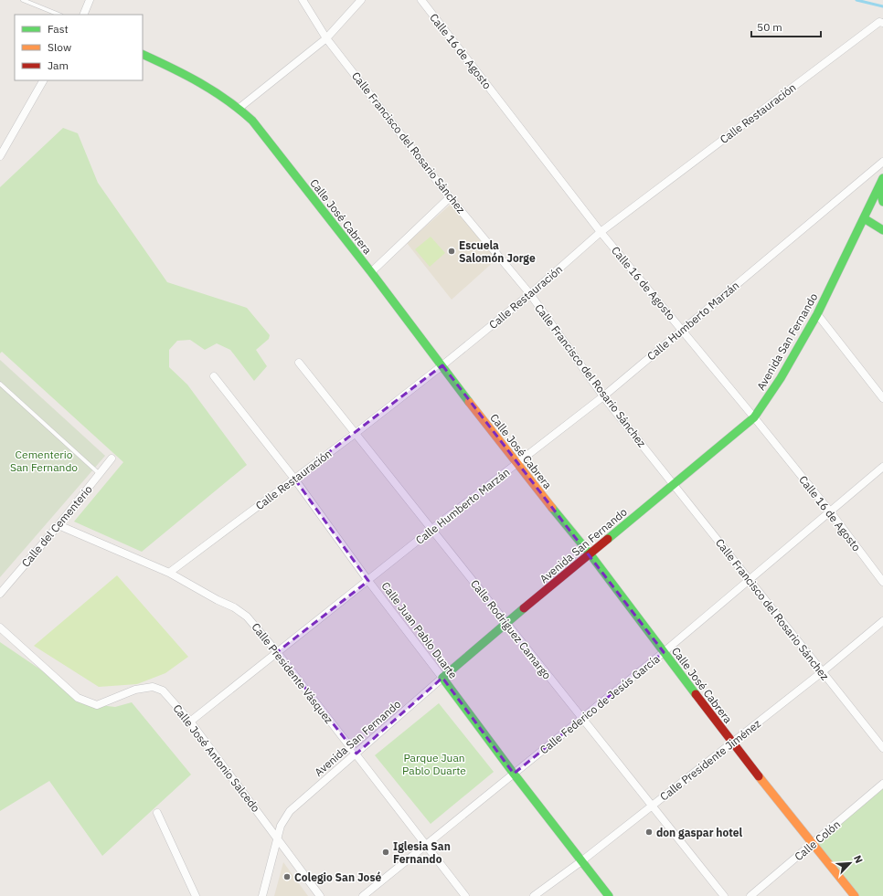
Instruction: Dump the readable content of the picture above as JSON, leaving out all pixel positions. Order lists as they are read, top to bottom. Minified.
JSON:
{"streets":{"street":["Calle 16 de Agosto","Calle Restauración","Calle Francisco del Rosario Sánchez","Calle José Cabrera","Calle Humberto Marzán","Avenida San Fernando","Calle del Cementerio","Calle Rodríguez Camargo","Calle Juan Pablo Duarte","Calle Presidente Vásquez","Calle Federico de Jesús García","Calle José Antonio Salcedo","Calle Presidente Jiménez","Calle Colón"]},"crossings":[["Calle 16 de Agosto","Calle Restauración"],["Calle 16 de Agosto","Calle Humberto Marzán"],["Calle 16 de Agosto","Avenida San Fernando"],["Calle 16 de Agosto","Calle Federico de Jesús García"],["Calle Restauración","Calle Francisco del Rosario Sánchez"],["Calle Restauración","Calle José Cabrera"],["Calle Restauración","Calle Rodríguez Camargo"],["Calle Restauración","Calle Juan Pablo Duarte"],["Calle Restauración","Calle Presidente Vásquez"],["Calle Francisco del Rosario Sánchez","Calle Humberto Marzán"],["Calle Francisco del Rosario Sánchez","Avenida San Fernando"],["Calle Francisco del Rosario Sánchez","Calle Federico de Jesús García"],["Calle Francisco del Rosario Sánchez","Calle Presidente Jiménez"],["Calle José Cabrera","Calle Humberto Marzán"],["Calle José Cabrera","Avenida San Fernando"],["Calle José Cabrera","Calle Federico de Jesús García"],["Calle José Cabrera","Calle Presidente Jiménez"],["Calle José Cabrera","Calle Colón"],["Calle Humberto Marzán","Calle Rodríguez Camargo"],["Calle Humberto Marzán","Calle Juan Pablo Duarte"],["Calle Humberto Marzán","Calle Presidente Vásquez"],["Calle Humberto Marzán","Calle José Antonio Salcedo"],["Avenida San Fernando","Calle Rodríguez Camargo"],["Avenida San Fernando","Calle Juan Pablo Duarte"],["Avenida San Fernando","Calle Presidente Vásquez"],["Avenida San Fernando","Calle José Antonio Salcedo"],["Calle del Cementerio","Calle Presidente Vásquez"],["Calle Rodríguez Camargo","Calle Federico de Jesús García"],["Calle Rodríguez Camargo","Calle Presidente Jiménez"],["Calle Juan Pablo Duarte","Calle Federico de Jesús García"],["Calle Juan Pablo Duarte","Calle Presidente Jiménez"],["Calle Presidente Vásquez","Calle Federico de Jesús García"]],"parks":["Cementerio San Fernando","Parque Juan Pablo Duarte"],"places":["Escuela Salomón Jorge","don gaspar hotel","Iglesia San Fernando","Colegio San José"],"legend":["Fast","Slow","Jam"],"scale_bar":"50 m","north":"top right"}
